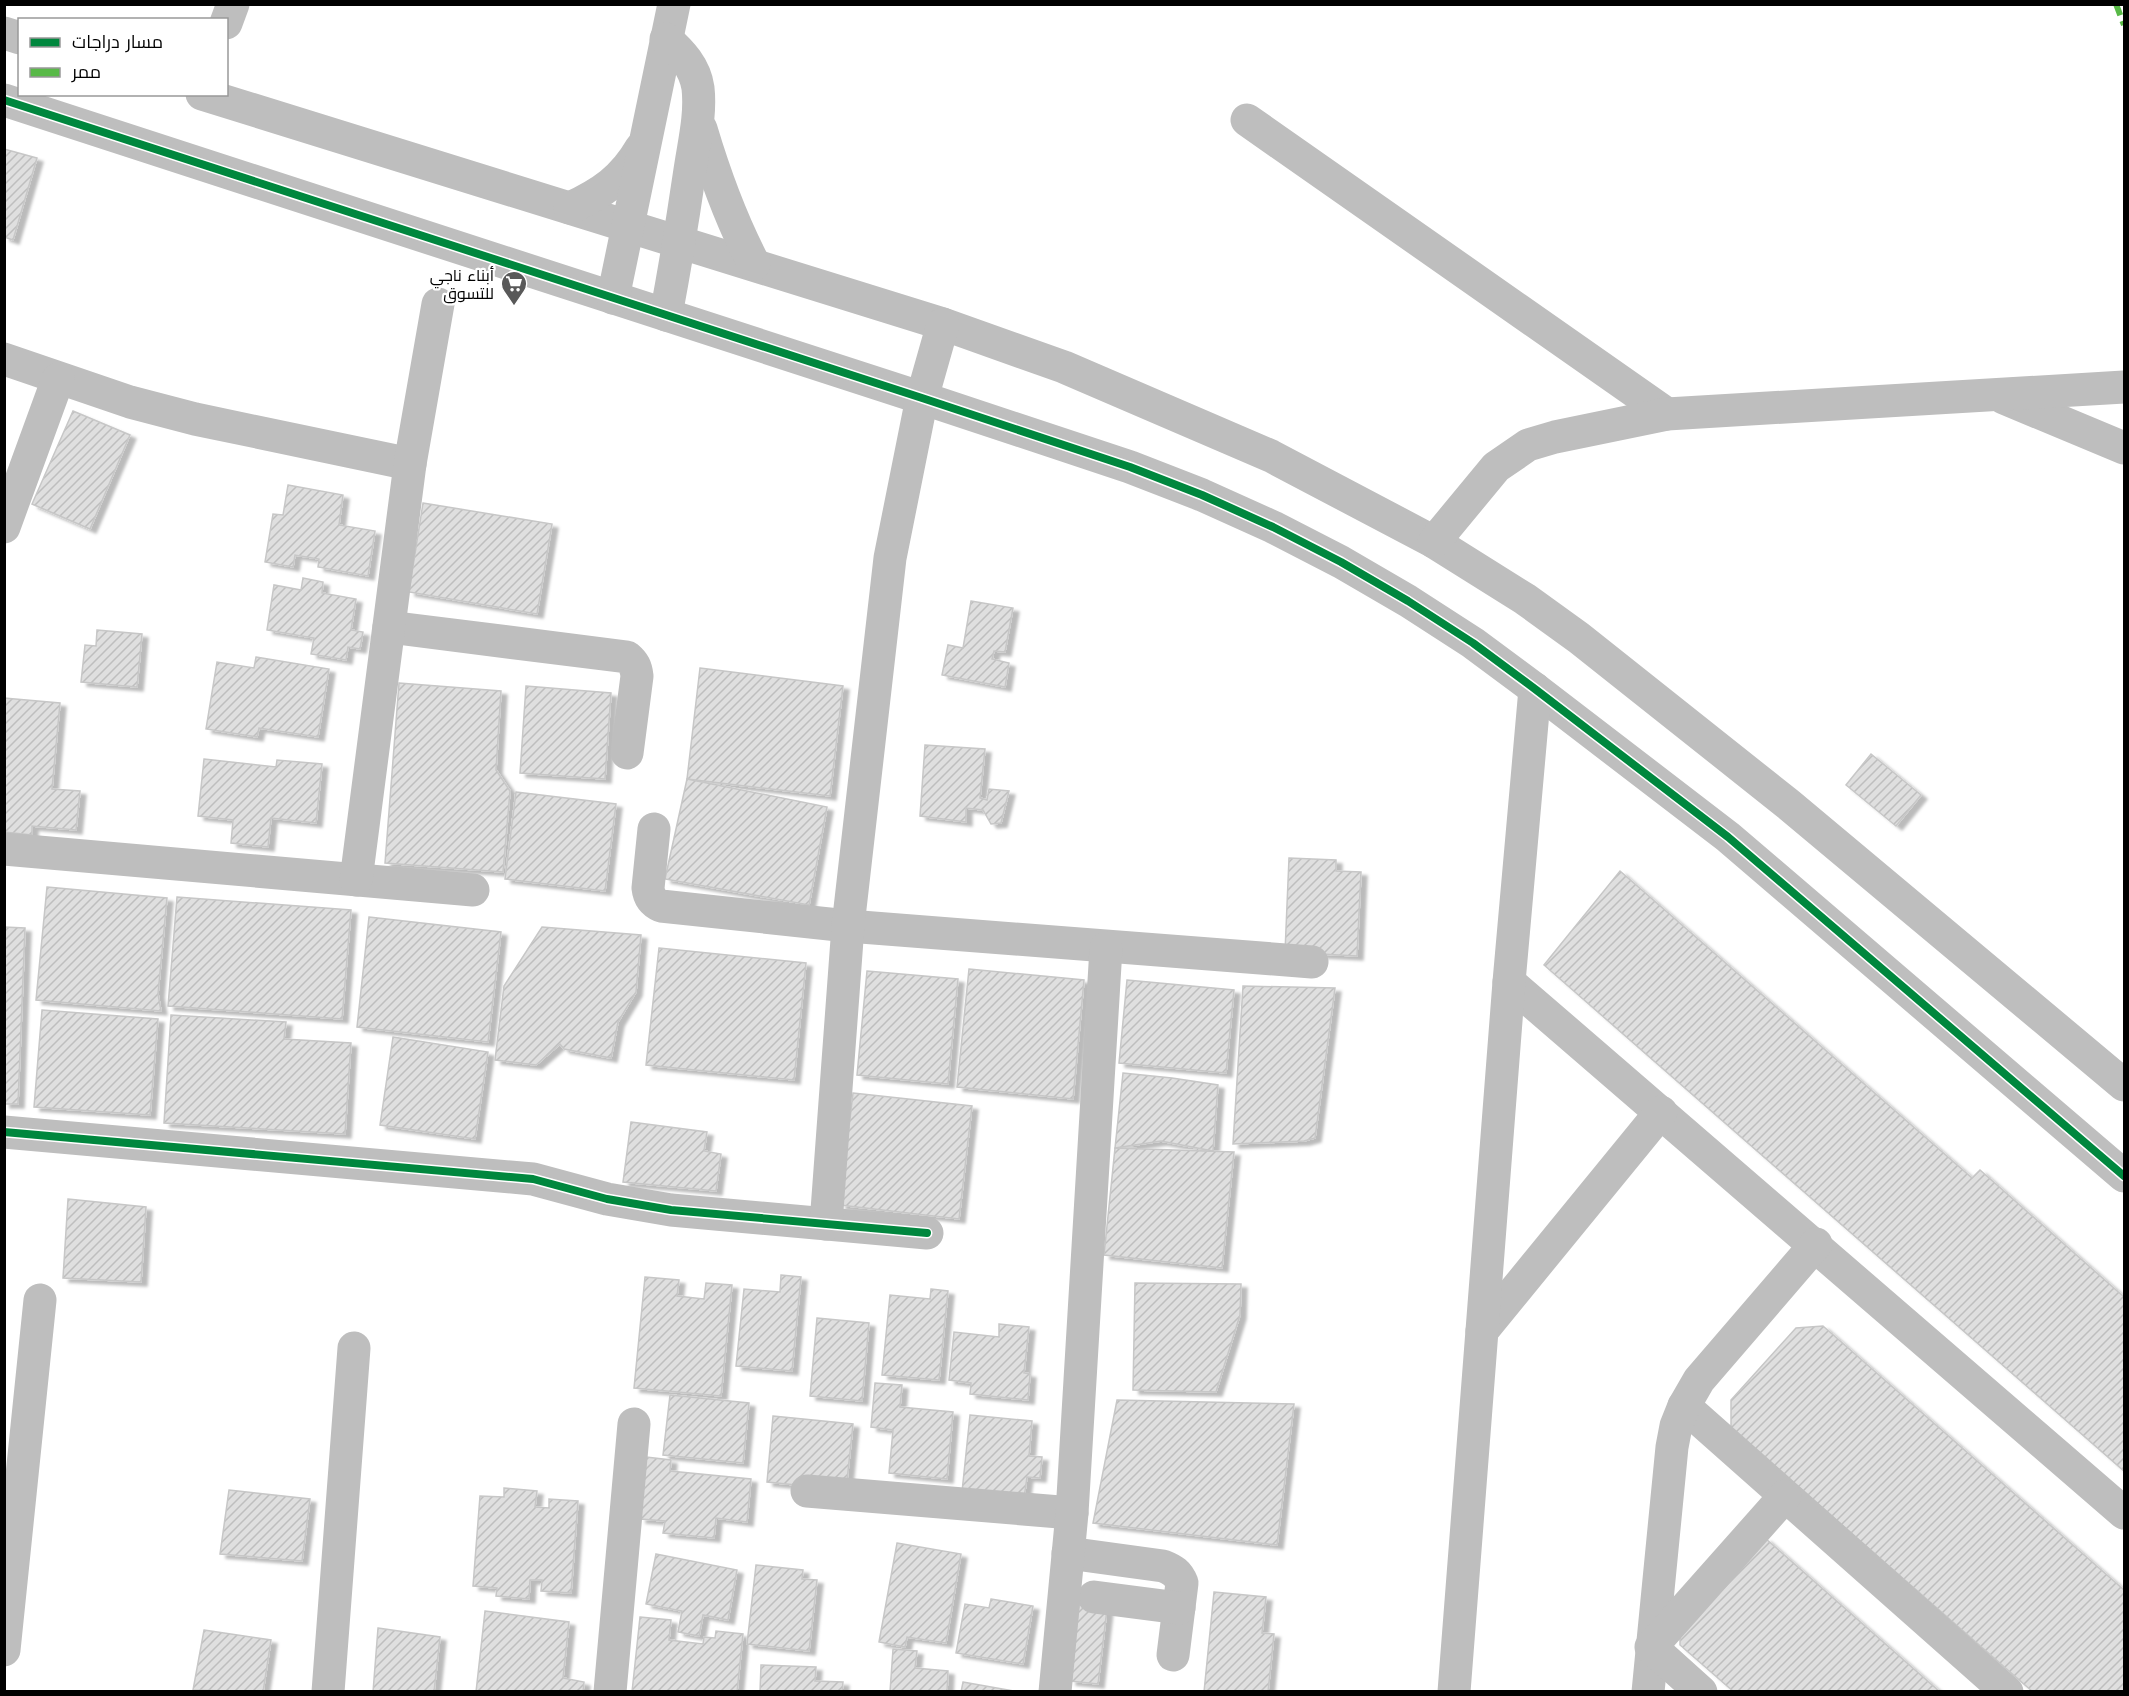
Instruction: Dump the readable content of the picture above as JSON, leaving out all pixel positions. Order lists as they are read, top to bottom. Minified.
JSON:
{"places":{"supermarket":["أبناء ناجي للتسوق"]},"legend":["مسار دراجات","ممر"]}
